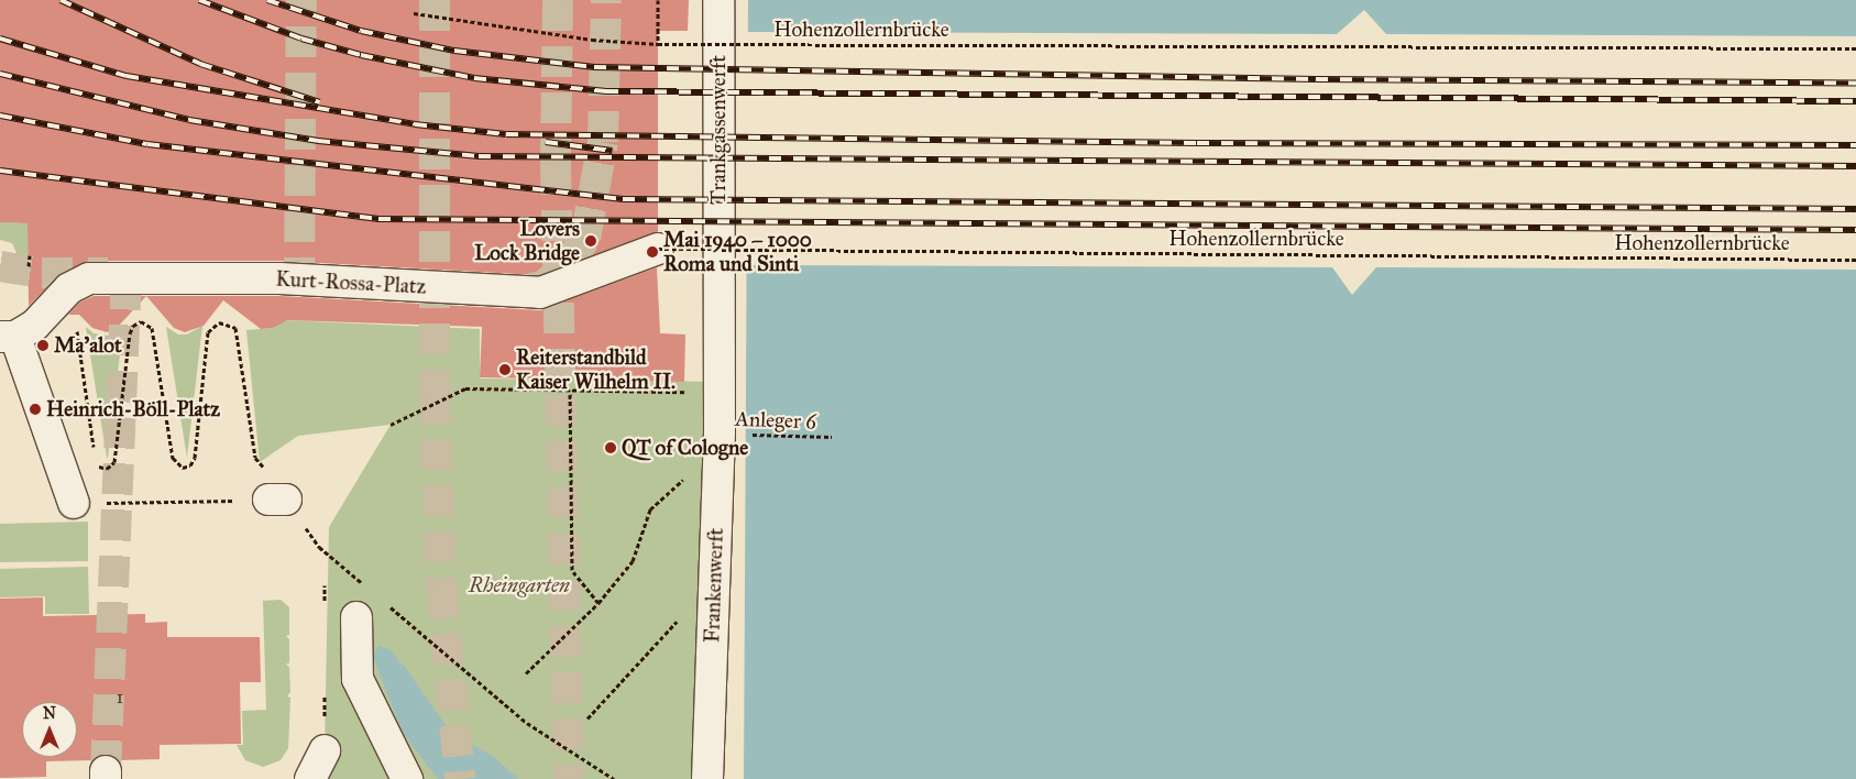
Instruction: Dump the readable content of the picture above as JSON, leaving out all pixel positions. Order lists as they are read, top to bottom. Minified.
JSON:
{"streets":{"street":["Trankgassenwerft","Kurt-Rossa-Platz","Frankenwerft"],"path":["Hohenzollernbrücke","Anleger 6"]},"crossings":[["Hohenzollernbrücke","Kurt-Rossa-Platz"],["Trankgassenwerft","Frankenwerft"],["Anleger 6","Frankenwerft"]],"parks":["Rheingarten"],"places":["Lovers Lock Bridge","Mai 1940 – 1000 Roma und Sinti","Ma'alot","Reiterstandbild Kaiser Wilhelm II.","Heinrich-Böll-Platz","QT of Cologne"],"house_numbers":["1"],"north":"top"}
